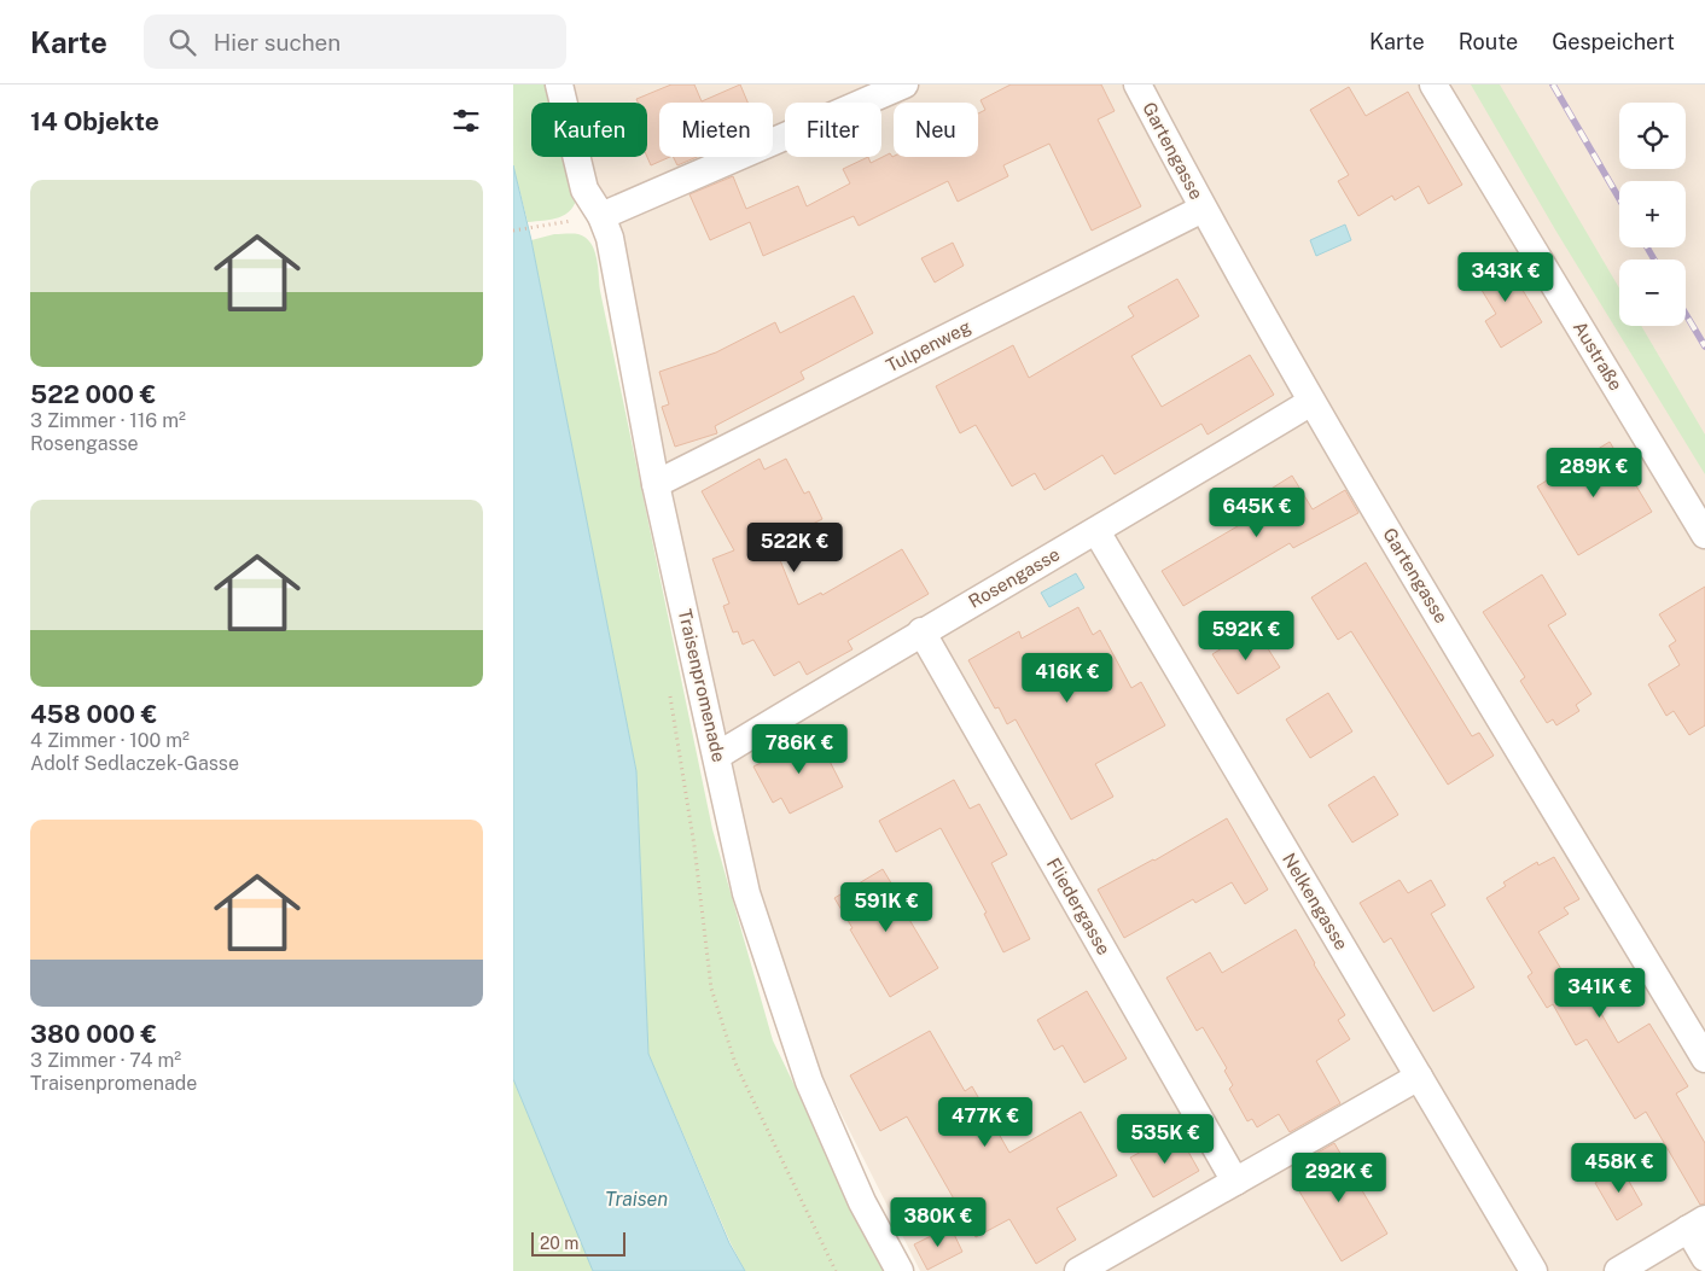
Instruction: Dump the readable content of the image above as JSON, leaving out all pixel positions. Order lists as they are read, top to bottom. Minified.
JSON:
{"streets":{"street":["Gartengasse","Tulpenweg","Austraße","Rosengasse","Traisenpromenade","Nelkengasse","Fliedergasse"]},"crossings":[["Gartengasse","Tulpenweg"],["Gartengasse","Rosengasse"],["Tulpenweg","Traisenpromenade"],["Rosengasse","Traisenpromenade"],["Rosengasse","Nelkengasse"],["Rosengasse","Fliedergasse"]],"water":["Traisen"],"scale_bar":"20 m","page":{"header":"Karte","search":"Hier suchen","nav":["Karte","Route","Gespeichert"],"heading":"14 Objekte","map_buttons":["+","−"],"chip":["Kaufen","Mieten","Filter","Neu"],"list":[{"name":"522 000 €","note":"3 Zimmer · 116 m² · Rosengasse"},{"name":"458 000 €","note":"4 Zimmer · 100 m² · Adolf Sedlaczek-Gasse"},{"name":"380 000 €","note":"3 Zimmer · 74 m² · Traisenpromenade"}],"price":["343K €","289K €","645K €","522K €","592K €","416K €","786K €","591K €","341K €","477K €","535K €","458K €","292K €","380K €"],"scale":"20 m"}}
